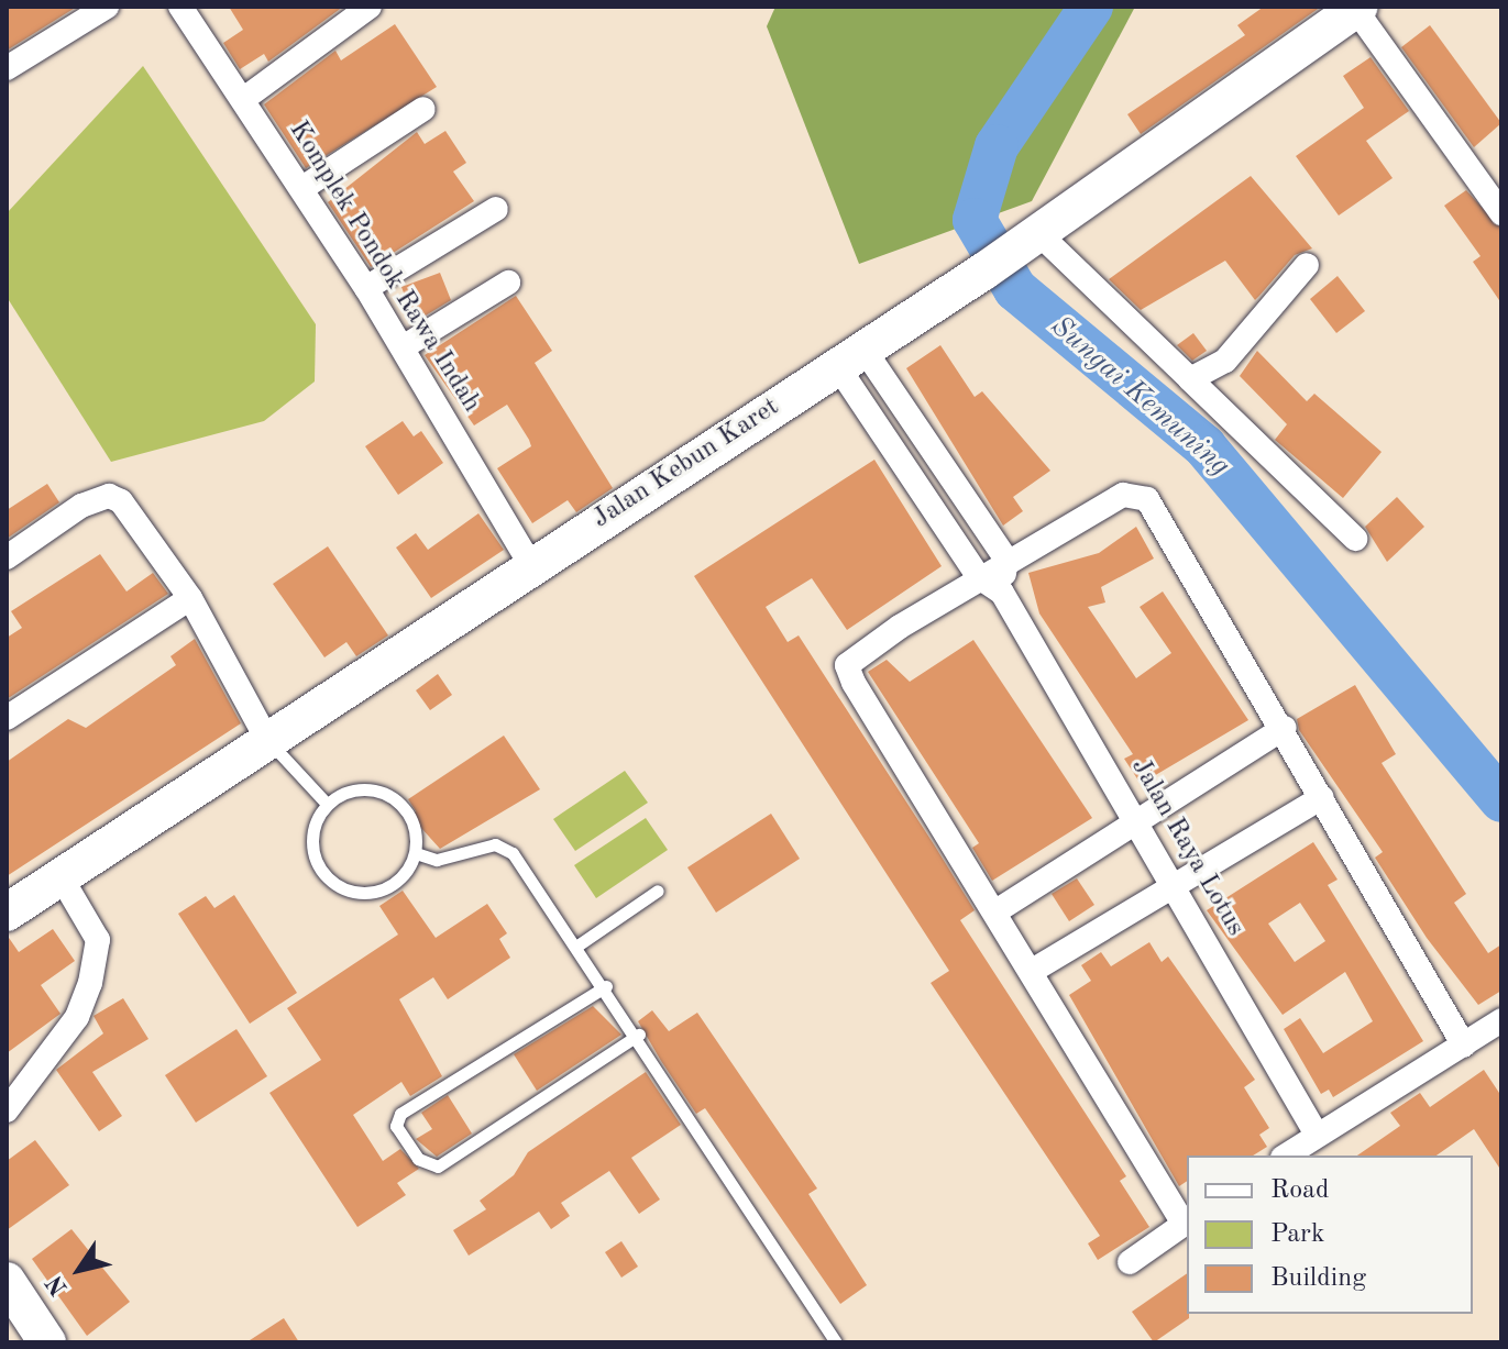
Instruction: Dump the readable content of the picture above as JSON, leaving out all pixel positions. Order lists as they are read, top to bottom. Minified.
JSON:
{"streets":{"main road":["Jalan Kebun Karet"],"street":["Komplek Pondok Rawa Indah","Jalan Raya Lotus"]},"crossings":[["Komplek Pondok Rawa Indah","Jalan Kebun Karet"]],"water":["Sungai Kemuning"],"legend":["Road","Park","Building"],"north":"bottom left"}
